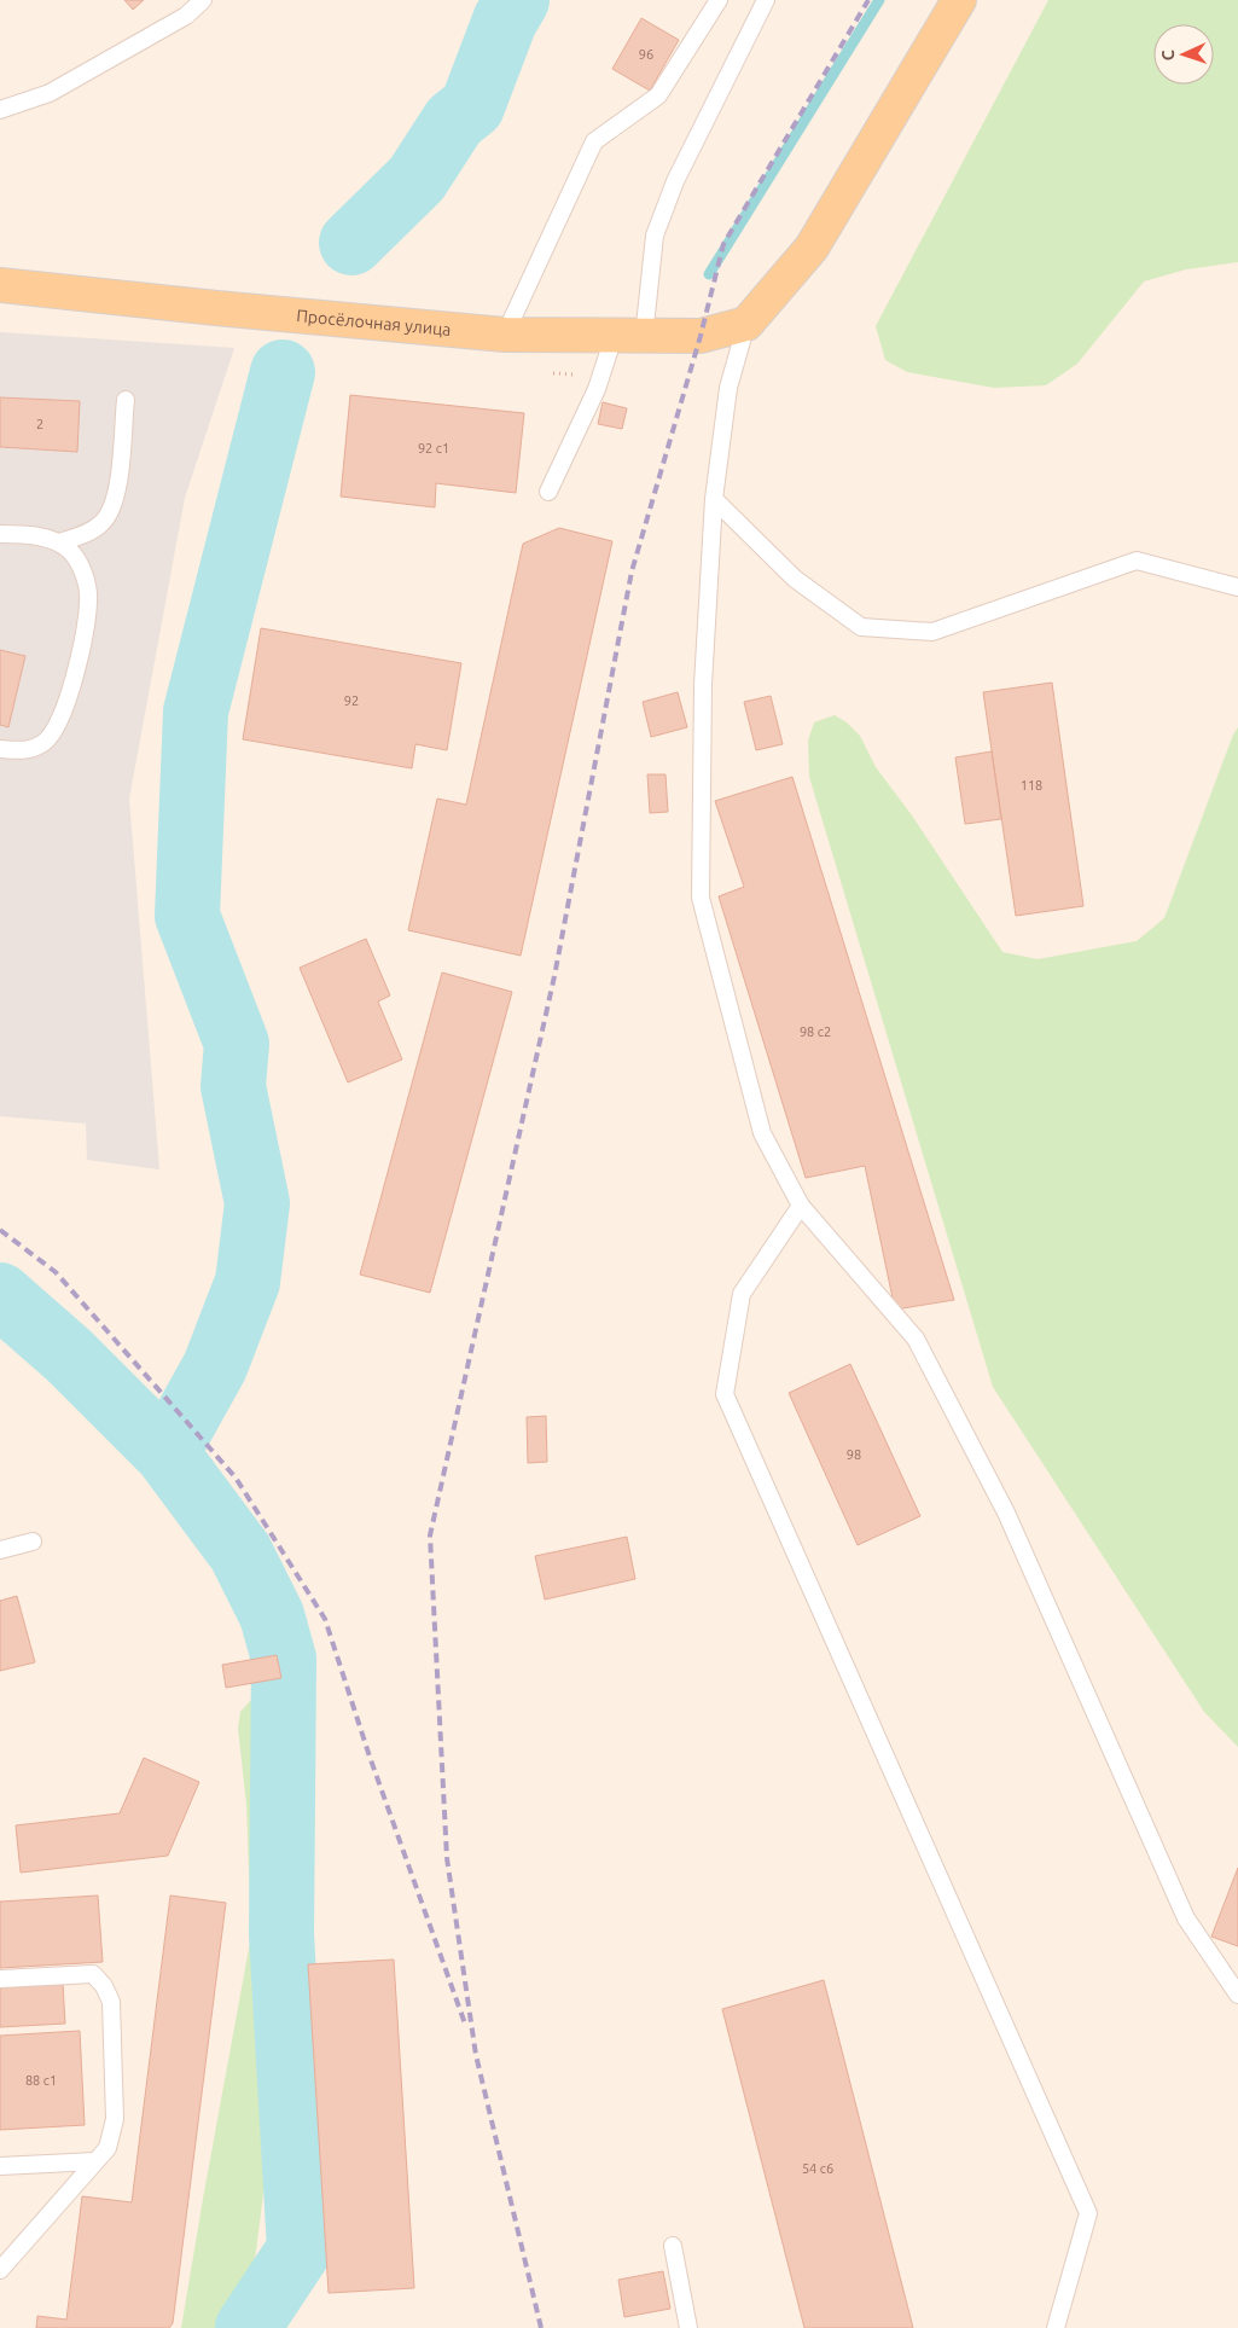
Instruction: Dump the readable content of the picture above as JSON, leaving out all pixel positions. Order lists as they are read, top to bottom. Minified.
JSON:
{"streets":{"main road":["Просёлочная улица"]},"house_numbers":["96","2","92 с1","92","118","98 с2","98","88 с1","54 с6"],"north":"left"}
